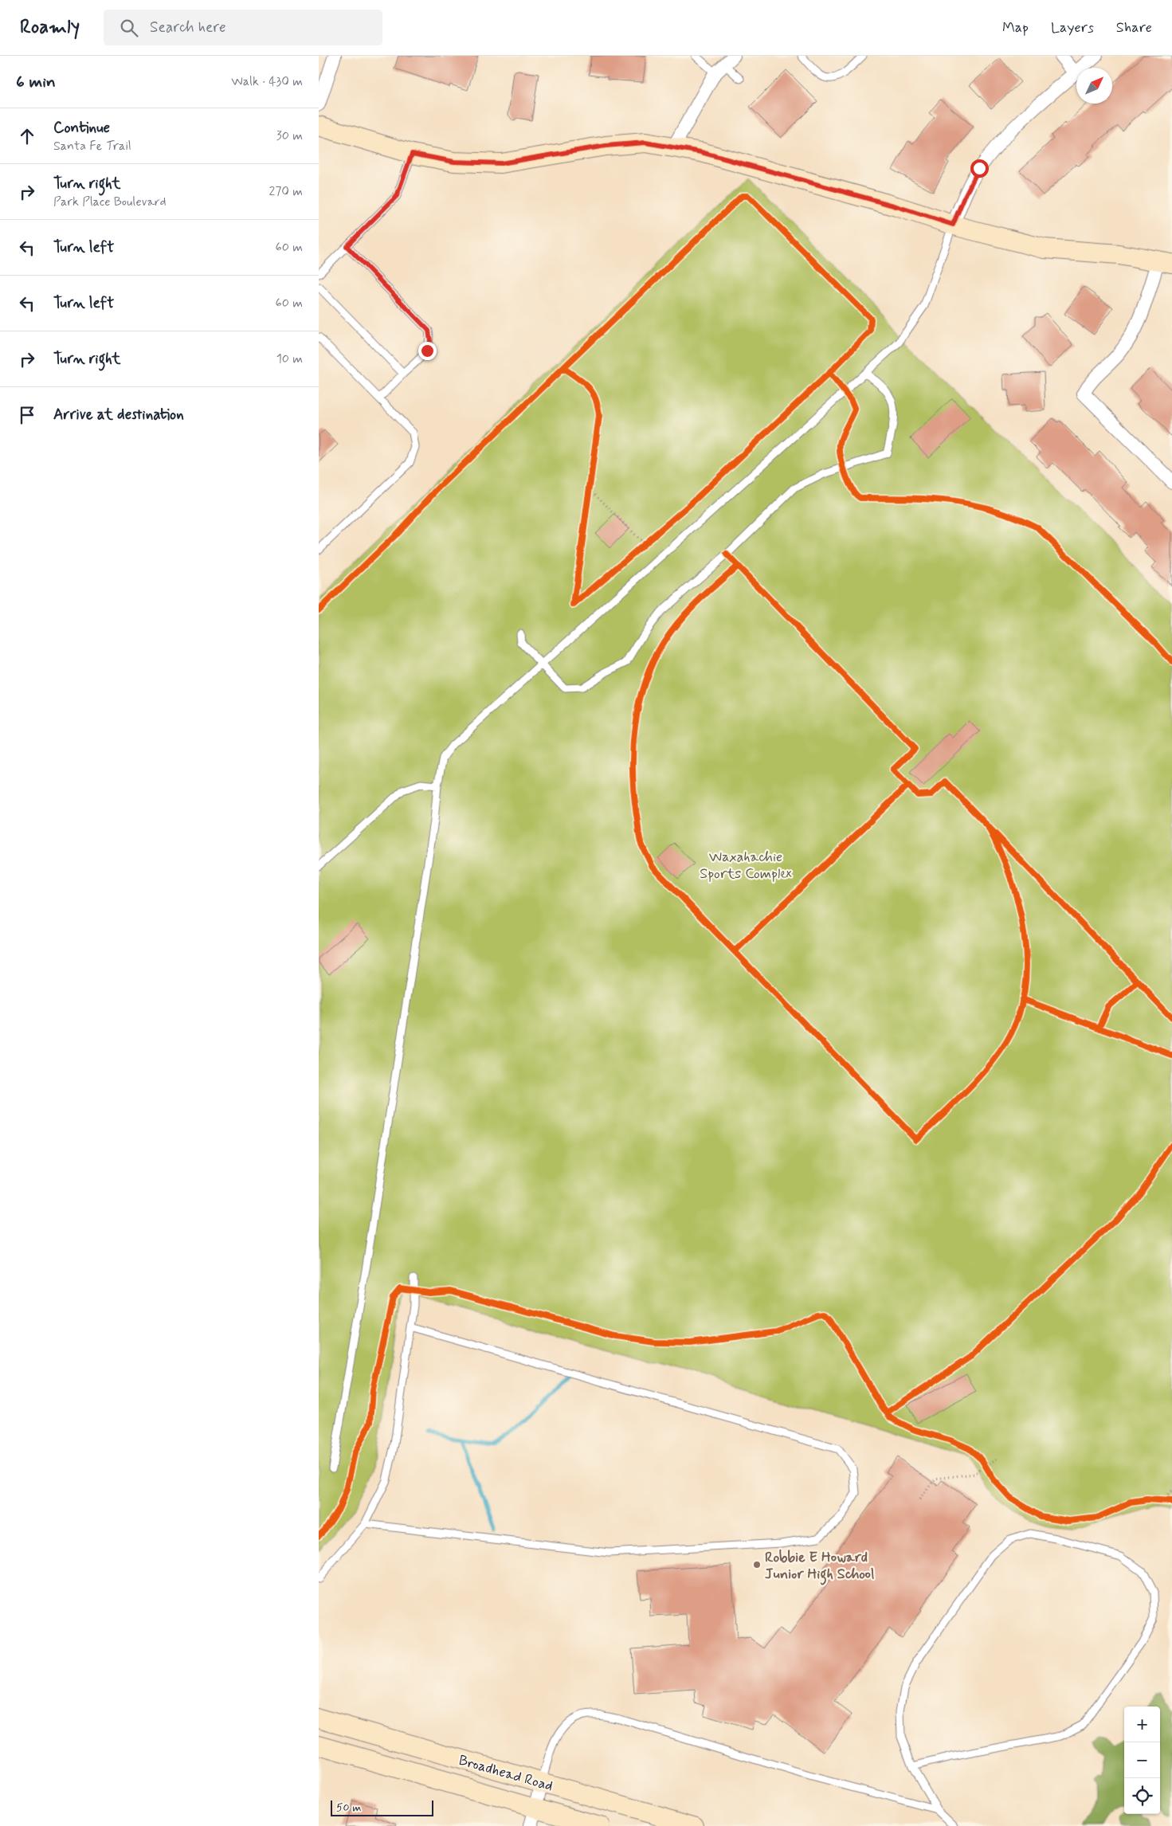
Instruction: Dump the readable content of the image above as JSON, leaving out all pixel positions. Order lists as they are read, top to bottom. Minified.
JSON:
{"streets":{"street":["Broadhead Road"]},"parks":["Waxahachie Sports Complex"],"places":["Robbie E Howard Junior High School"],"scale_bar":"50 m","north":"top right","page":{"header":"Roamly","search":"Search here","nav":["Map","Layers","Share"],"heading":["6 min","Walk · 430 m"],"list":[["Continue","Santa Fe Trail","30 m"],["Turn right","Park Place Boulevard","270 m"],["Turn left","60 m"],["Turn left","60 m"],["Turn right","10 m"],"Arrive at destination"],"map_buttons":["+","−"],"scale":"50 m"}}
